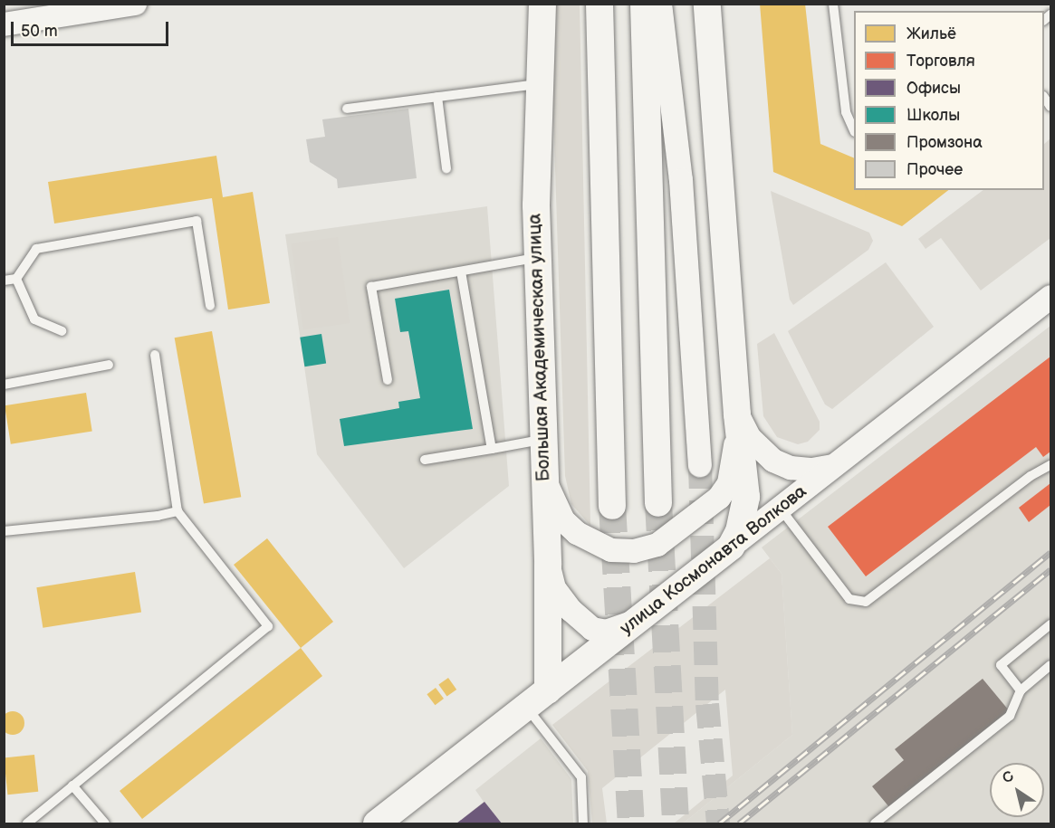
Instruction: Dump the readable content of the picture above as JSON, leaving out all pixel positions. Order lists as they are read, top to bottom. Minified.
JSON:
{"streets":{"main road":["Большая Академическая улица","улица Космонавта Волкова"]},"crossings":[["Большая Академическая улица","улица Космонавта Волкова"]],"legend":["Жильё","Торговля","Офисы","Школы","Промзона","Прочее"],"scale_bar":"50 m","north":"top left"}
